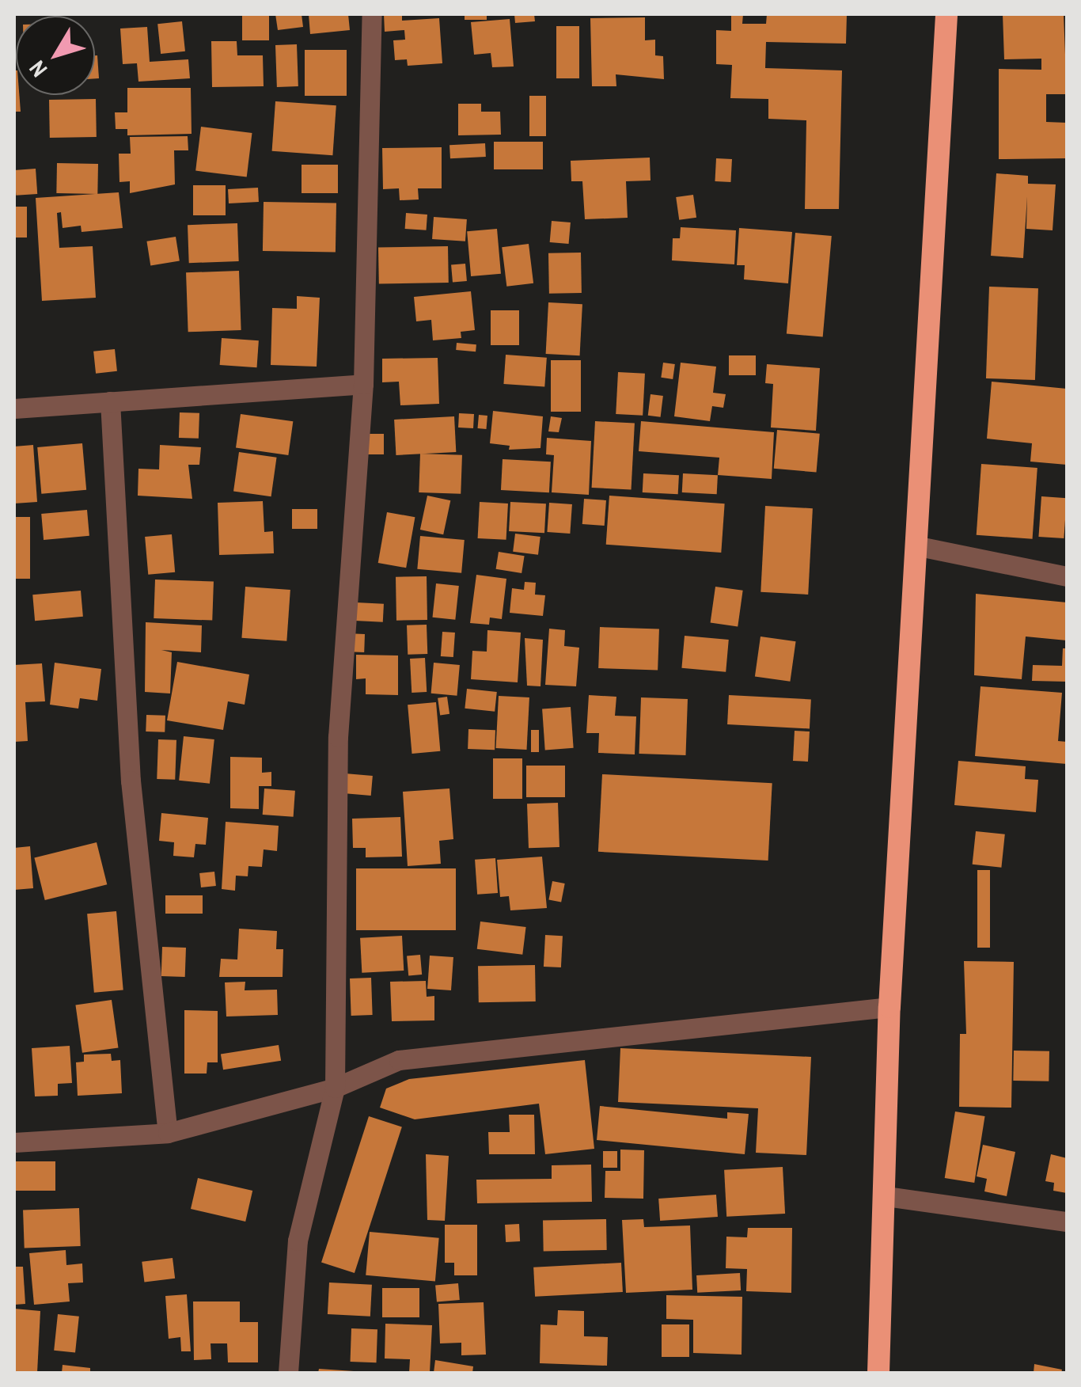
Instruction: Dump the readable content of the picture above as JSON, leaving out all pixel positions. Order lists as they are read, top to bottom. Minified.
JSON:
{"north":"bottom left"}
